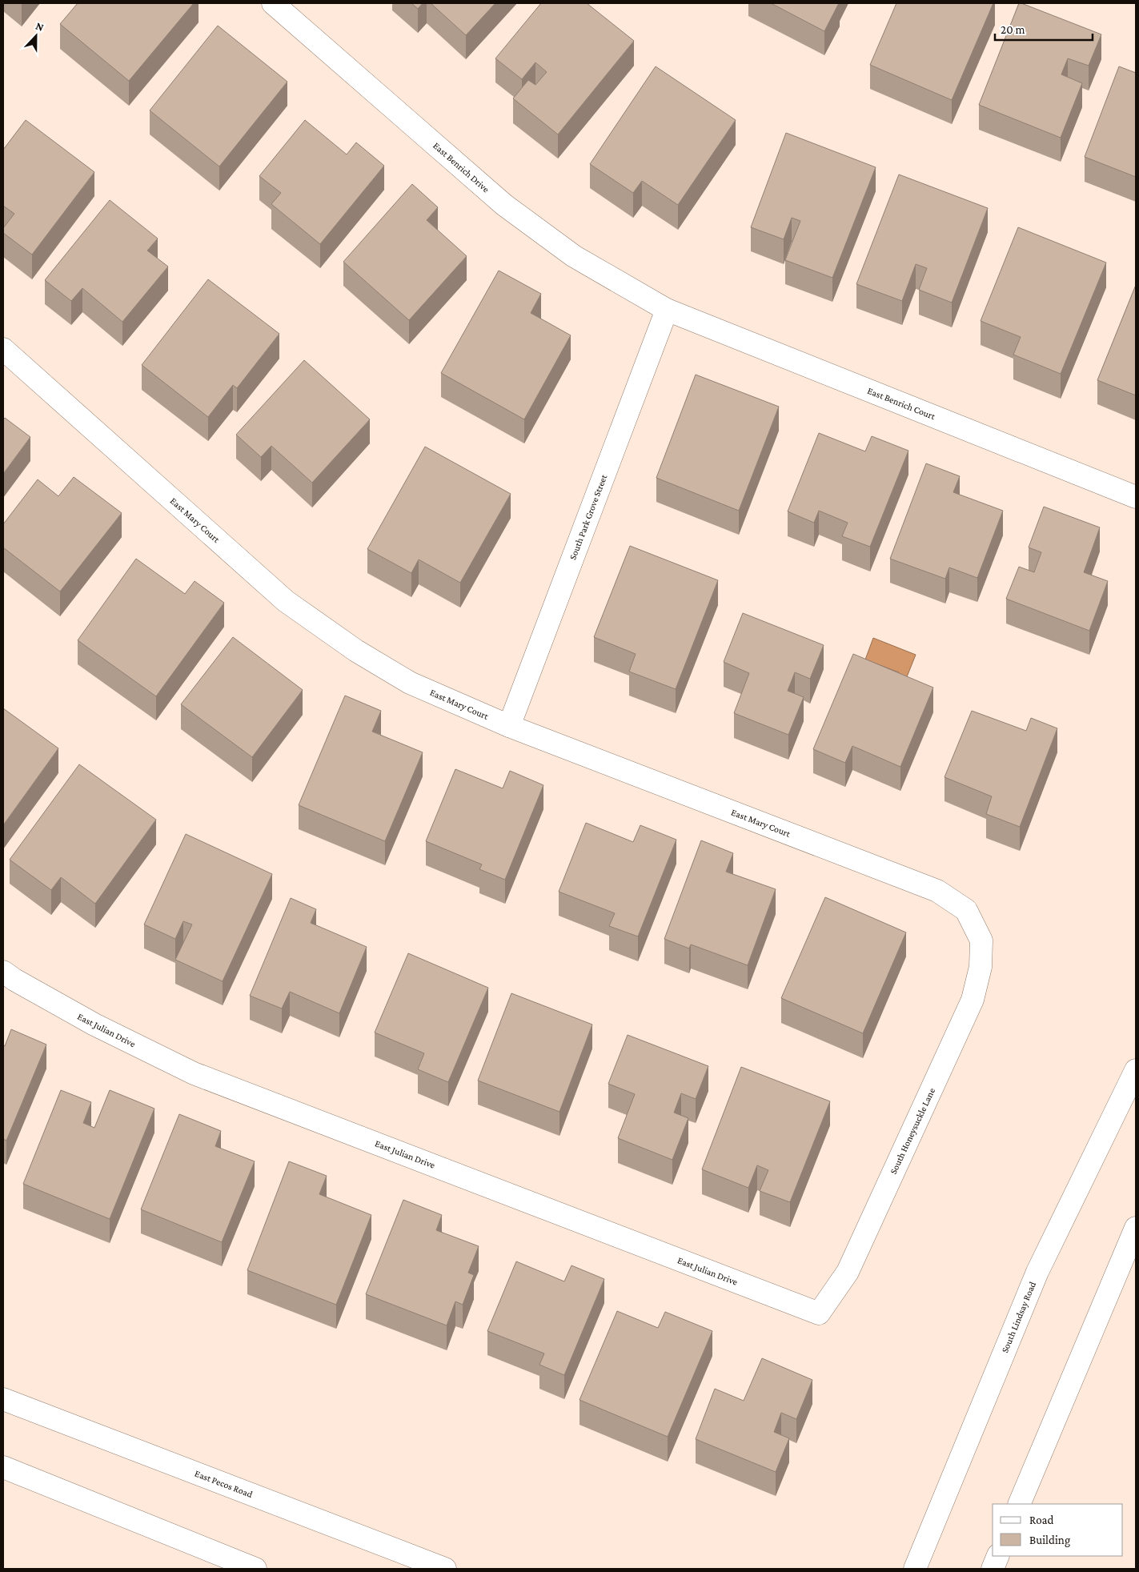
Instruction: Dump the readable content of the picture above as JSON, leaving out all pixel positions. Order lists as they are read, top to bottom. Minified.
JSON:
{"streets":{"street":["East Benrich Drive","East Benrich Court","South Park Grove Street","East Mary Court","East Julian Drive","South Honeysuckle Lane","South Lindsay Road","East Pecos Road"]},"crossings":[["East Benrich Drive","East Benrich Court"],["East Benrich Drive","South Park Grove Street"],["East Benrich Court","South Park Grove Street"],["South Park Grove Street","East Mary Court"],["East Mary Court","South Honeysuckle Lane"],["East Julian Drive","South Honeysuckle Lane"]],"legend":["Road","Building"],"scale_bar":"20 m","north":"top"}
